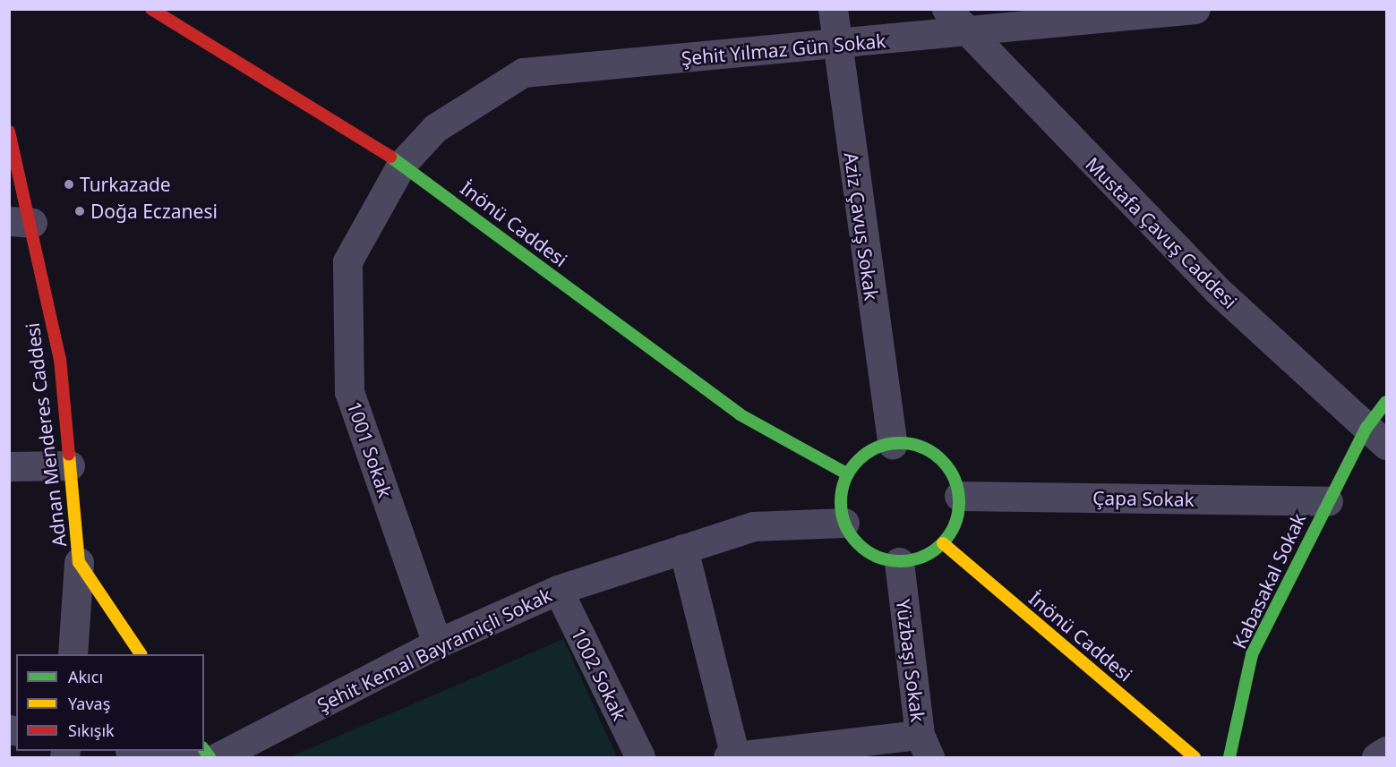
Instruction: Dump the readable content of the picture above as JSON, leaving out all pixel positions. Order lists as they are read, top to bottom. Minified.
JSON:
{"streets":{"street":["Şehit Yılmaz Gün Sokak","İnönü Caddesi","Aziz Çavuş Sokak","Mustafa Çavuş Caddesi","Adnan Menderes Caddesi","1001 Sokak","Çapa Sokak","Kabasakal Sokak","Şehit Kemal Bayramiçli Sokak","Yüzbaşı Sokak","1002 Sokak"]},"crossings":[["Şehit Yılmaz Gün Sokak","İnönü Caddesi"],["Şehit Yılmaz Gün Sokak","Aziz Çavuş Sokak"],["Şehit Yılmaz Gün Sokak","Mustafa Çavuş Caddesi"],["Şehit Yılmaz Gün Sokak","1001 Sokak"],["İnönü Caddesi","Aziz Çavuş Sokak"],["İnönü Caddesi","1001 Sokak"],["İnönü Caddesi","Çapa Sokak"],["İnönü Caddesi","Şehit Kemal Bayramiçli Sokak"],["İnönü Caddesi","Yüzbaşı Sokak"],["Aziz Çavuş Sokak","Çapa Sokak"],["Aziz Çavuş Sokak","Şehit Kemal Bayramiçli Sokak"],["Aziz Çavuş Sokak","Yüzbaşı Sokak"],["Mustafa Çavuş Caddesi","Kabasakal Sokak"],["1001 Sokak","Şehit Kemal Bayramiçli Sokak"],["Çapa Sokak","Kabasakal Sokak"],["Çapa Sokak","Şehit Kemal Bayramiçli Sokak"],["Çapa Sokak","Yüzbaşı Sokak"],["Şehit Kemal Bayramiçli Sokak","Yüzbaşı Sokak"],["Şehit Kemal Bayramiçli Sokak","1002 Sokak"]],"places":["Turkazade","Doğa Eczanesi"],"legend":["Akıcı","Yavaş","Sıkışık"]}
